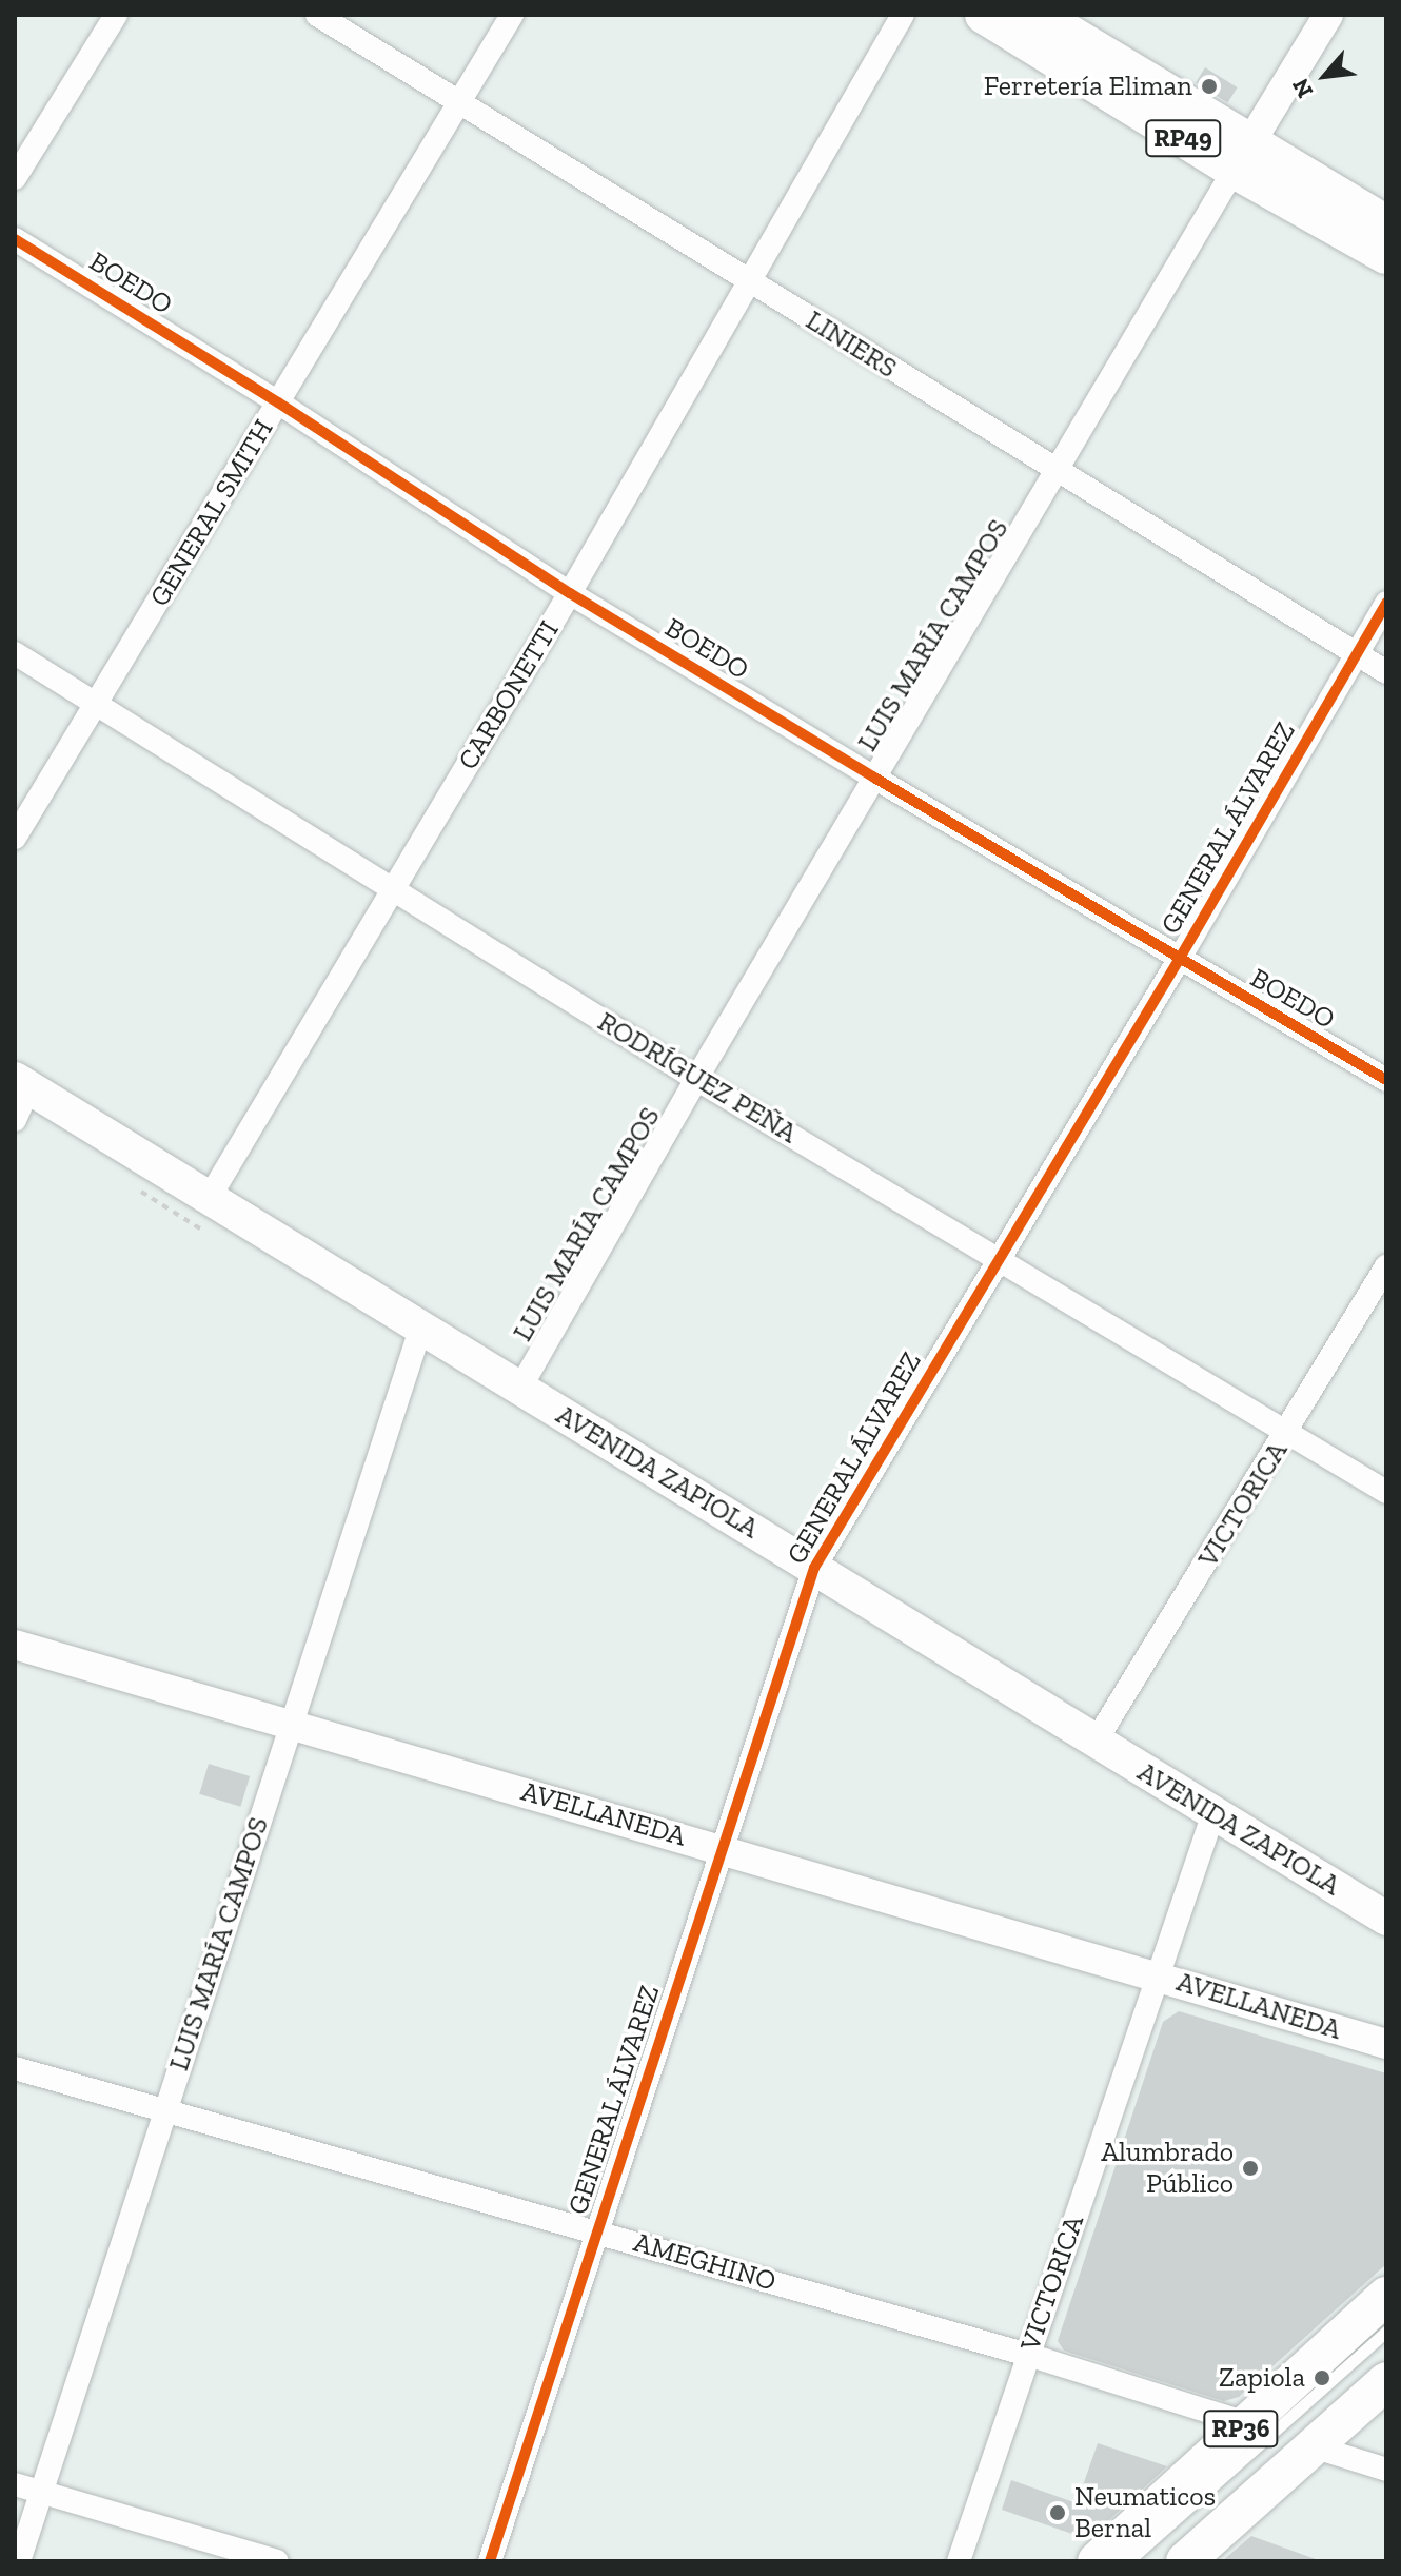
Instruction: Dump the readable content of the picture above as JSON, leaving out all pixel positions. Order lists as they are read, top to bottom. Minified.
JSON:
{"streets":{"main road":["RP49","AVENIDA ZAPIOLA","RP36"],"street":["BOEDO","LINIERS","GENERAL SMITH","LUIS MARÍA CAMPOS","CARBONETTI","GENERAL ÁLVAREZ","RODRÍGUEZ PEÑA","VICTORICA","AVELLANEDA","AMEGHINO"]},"crossings":[["RP49","LUIS MARÍA CAMPOS"],["BOEDO","GENERAL SMITH"],["BOEDO","LUIS MARÍA CAMPOS"],["BOEDO","CARBONETTI"],["BOEDO","GENERAL ÁLVAREZ"],["LINIERS","GENERAL SMITH"],["LINIERS","LUIS MARÍA CAMPOS"],["LINIERS","CARBONETTI"],["LINIERS","GENERAL ÁLVAREZ"],["GENERAL SMITH","RODRÍGUEZ PEÑA"],["LUIS MARÍA CAMPOS","RODRÍGUEZ PEÑA"],["LUIS MARÍA CAMPOS","AVENIDA ZAPIOLA"],["LUIS MARÍA CAMPOS","AVELLANEDA"],["LUIS MARÍA CAMPOS","AMEGHINO"],["CARBONETTI","RODRÍGUEZ PEÑA"],["CARBONETTI","AVENIDA ZAPIOLA"],["GENERAL ÁLVAREZ","RODRÍGUEZ PEÑA"],["GENERAL ÁLVAREZ","AVENIDA ZAPIOLA"],["GENERAL ÁLVAREZ","AVELLANEDA"],["GENERAL ÁLVAREZ","AMEGHINO"],["RODRÍGUEZ PEÑA","VICTORICA"],["AVENIDA ZAPIOLA","VICTORICA"],["VICTORICA","AVELLANEDA"],["VICTORICA","AMEGHINO"],["AMEGHINO","RP36"]],"places":["Ferretería Eliman","Alumbrado Público","Zapiola","Neumaticos Bernal"],"north":"bottom left"}
